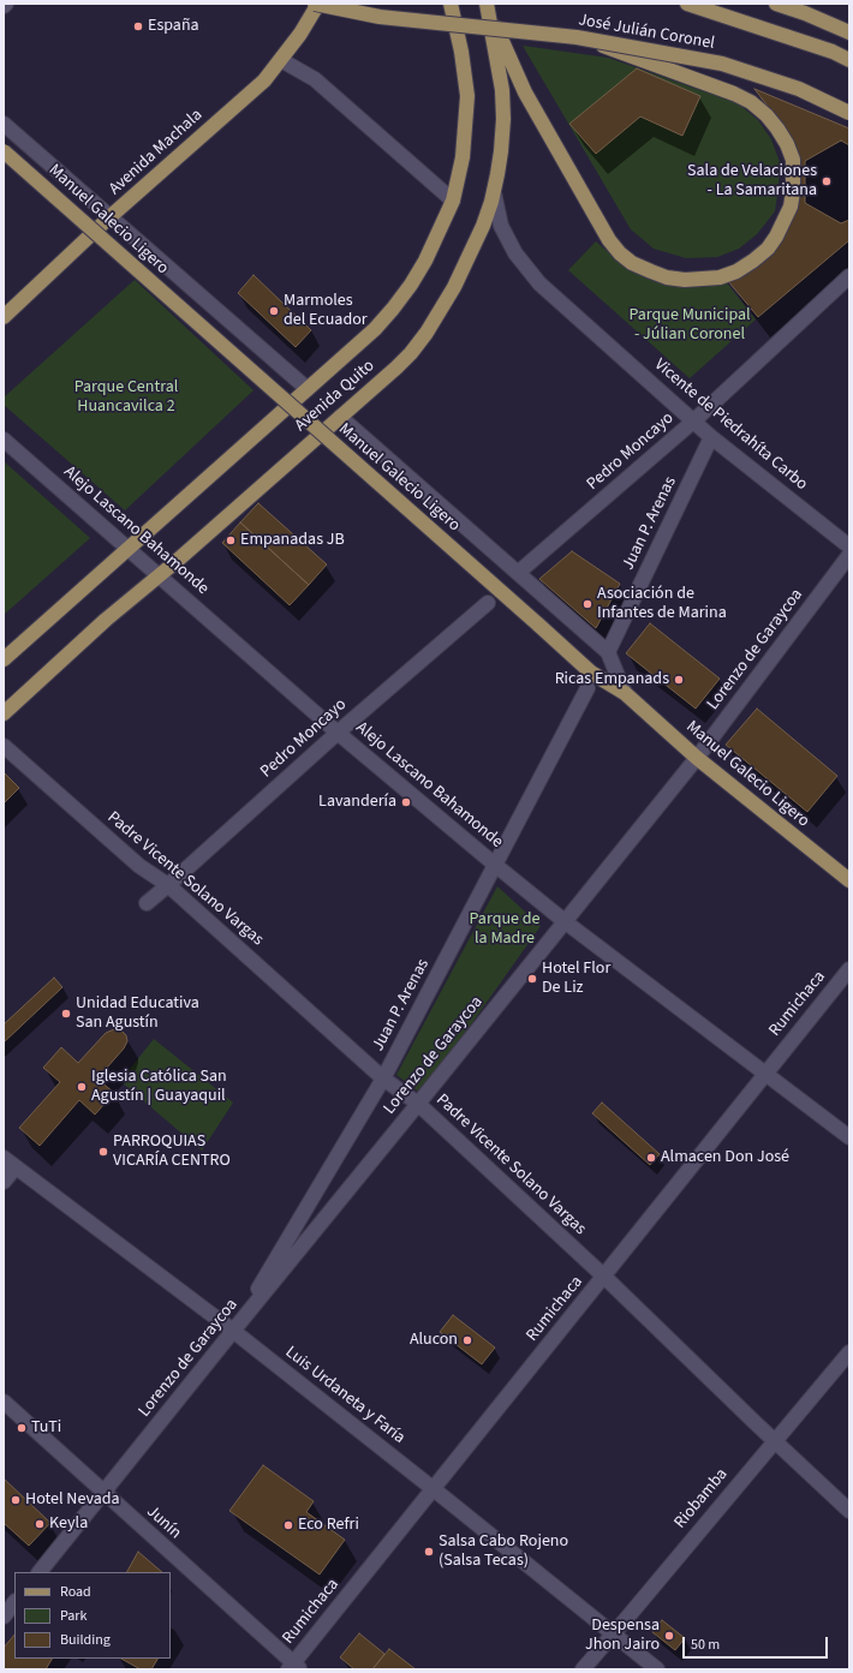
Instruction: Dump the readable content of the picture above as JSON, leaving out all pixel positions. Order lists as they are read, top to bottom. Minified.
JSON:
{"streets":{"main road":["José Julián Coronel","Avenida Machala","Manuel Galecio Ligero","Avenida Quito"],"street":["Vicente de Piedrahíta Carbo","Pedro Moncayo","Juan P. Arenas","Alejo Lascano Bahamonde","Lorenzo de Garaycoa","Padre Vicente Solano Vargas","Rumichaca","Luis Urdaneta y Faría","Riobamba","Junín"]},"crossings":[["Avenida Machala","Manuel Galecio Ligero"],["Manuel Galecio Ligero","Avenida Quito"],["Manuel Galecio Ligero","Pedro Moncayo"],["Manuel Galecio Ligero","Juan P. Arenas"],["Manuel Galecio Ligero","Lorenzo de Garaycoa"],["Avenida Quito","Vicente de Piedrahíta Carbo"],["Avenida Quito","Alejo Lascano Bahamonde"],["Vicente de Piedrahíta Carbo","Pedro Moncayo"],["Vicente de Piedrahíta Carbo","Juan P. Arenas"],["Pedro Moncayo","Alejo Lascano Bahamonde"],["Pedro Moncayo","Padre Vicente Solano Vargas"],["Juan P. Arenas","Alejo Lascano Bahamonde"],["Juan P. Arenas","Lorenzo de Garaycoa"],["Juan P. Arenas","Padre Vicente Solano Vargas"],["Juan P. Arenas","Luis Urdaneta y Faría"],["Alejo Lascano Bahamonde","Lorenzo de Garaycoa"],["Alejo Lascano Bahamonde","Rumichaca"],["Lorenzo de Garaycoa","Padre Vicente Solano Vargas"],["Lorenzo de Garaycoa","Luis Urdaneta y Faría"],["Lorenzo de Garaycoa","Junín"],["Padre Vicente Solano Vargas","Rumichaca"],["Padre Vicente Solano Vargas","Riobamba"],["Rumichaca","Luis Urdaneta y Faría"],["Rumichaca","Junín"],["Luis Urdaneta y Faría","Riobamba"]],"parks":["Parque Municipal - Júlian Coronel","Parque Central Huancavilca 2","Parque de la Madre"],"places":["España","Sala de Velaciones - La Samaritana","Marmoles del Ecuador","Empanadas JB","Asociación de Infantes de Marina","Ricas Empanads","Lavandería","Hotel Flor De Liz","Unidad Educativa San Agustín","Iglesia Católica San Agustín | Guayaquil","PARROQUIAS VICARÍA CENTRO","Almacen Don José","Alucon","TuTi","Hotel Nevada","Keyla","Eco Refri","Salsa Cabo Rojeno (Salsa Tecas)","Despensa Jhon Jairo"],"legend":["Road","Park","Building"],"scale_bar":"50 m"}
